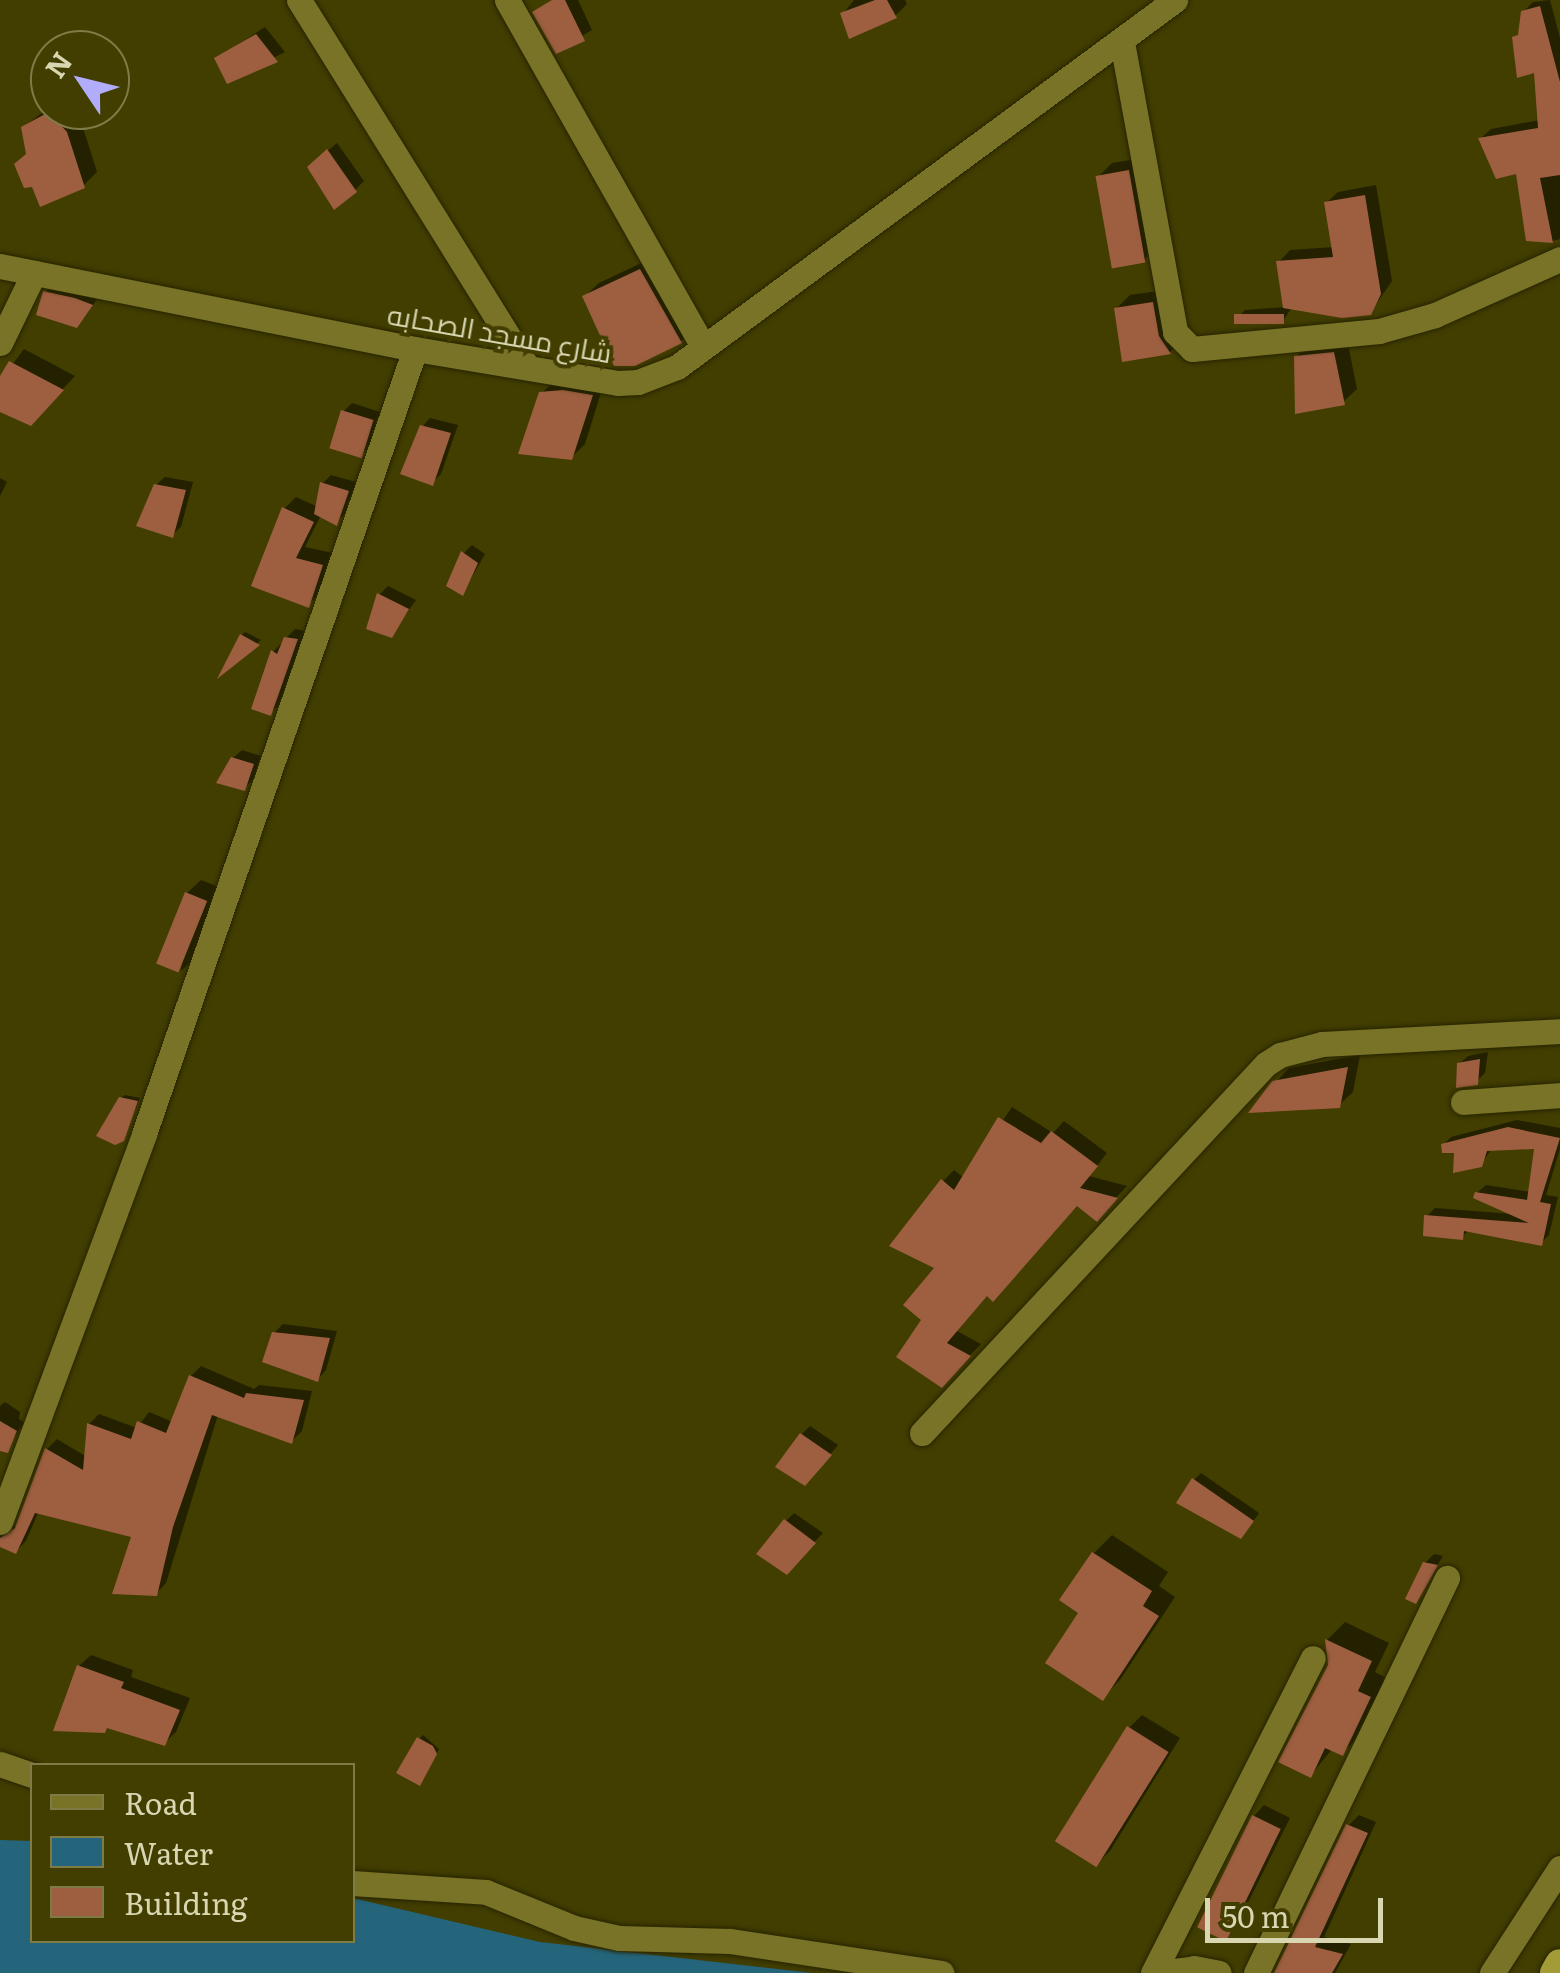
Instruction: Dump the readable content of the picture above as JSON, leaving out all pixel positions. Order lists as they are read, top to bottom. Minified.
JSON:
{"streets":{"street":["شارع مسجد الصحابه"]},"legend":["Road","Water","Building"],"scale_bar":"50 m","north":"top left"}
